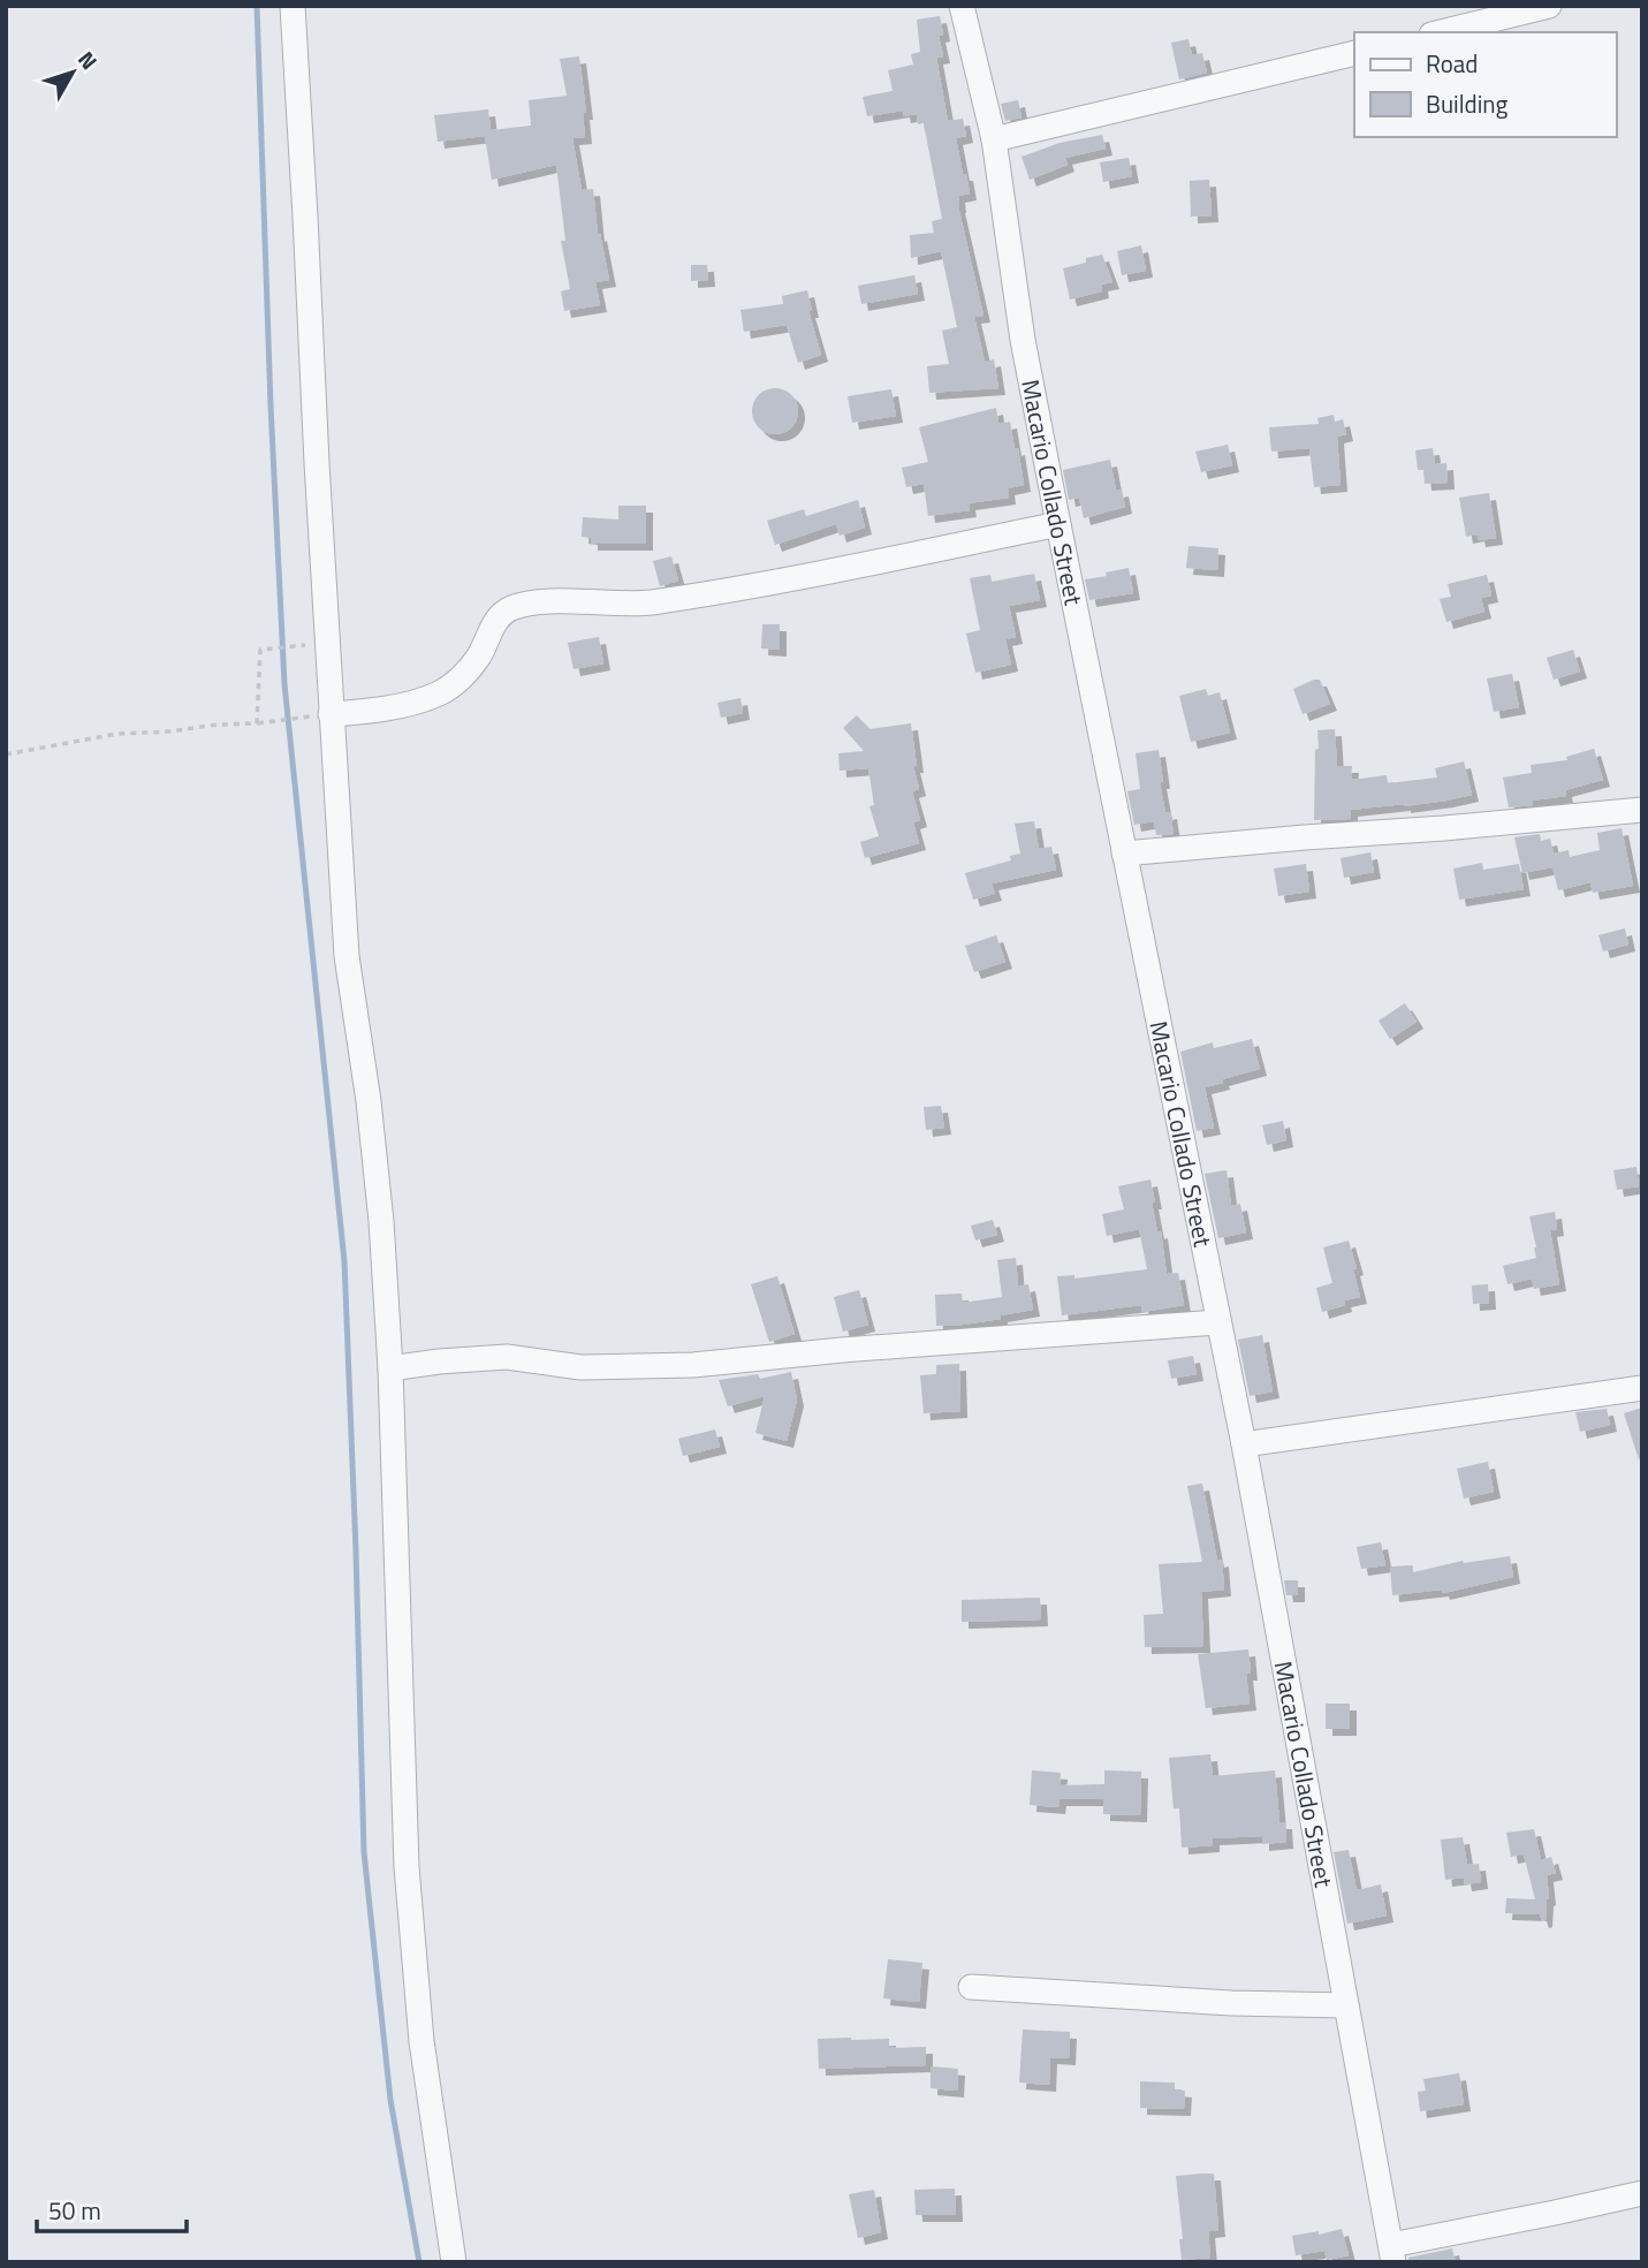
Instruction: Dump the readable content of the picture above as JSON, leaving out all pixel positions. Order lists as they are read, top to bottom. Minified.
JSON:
{"streets":{"street":["Macario Collado Street"]},"legend":["Road","Building"],"scale_bar":"50 m","north":"top right"}
